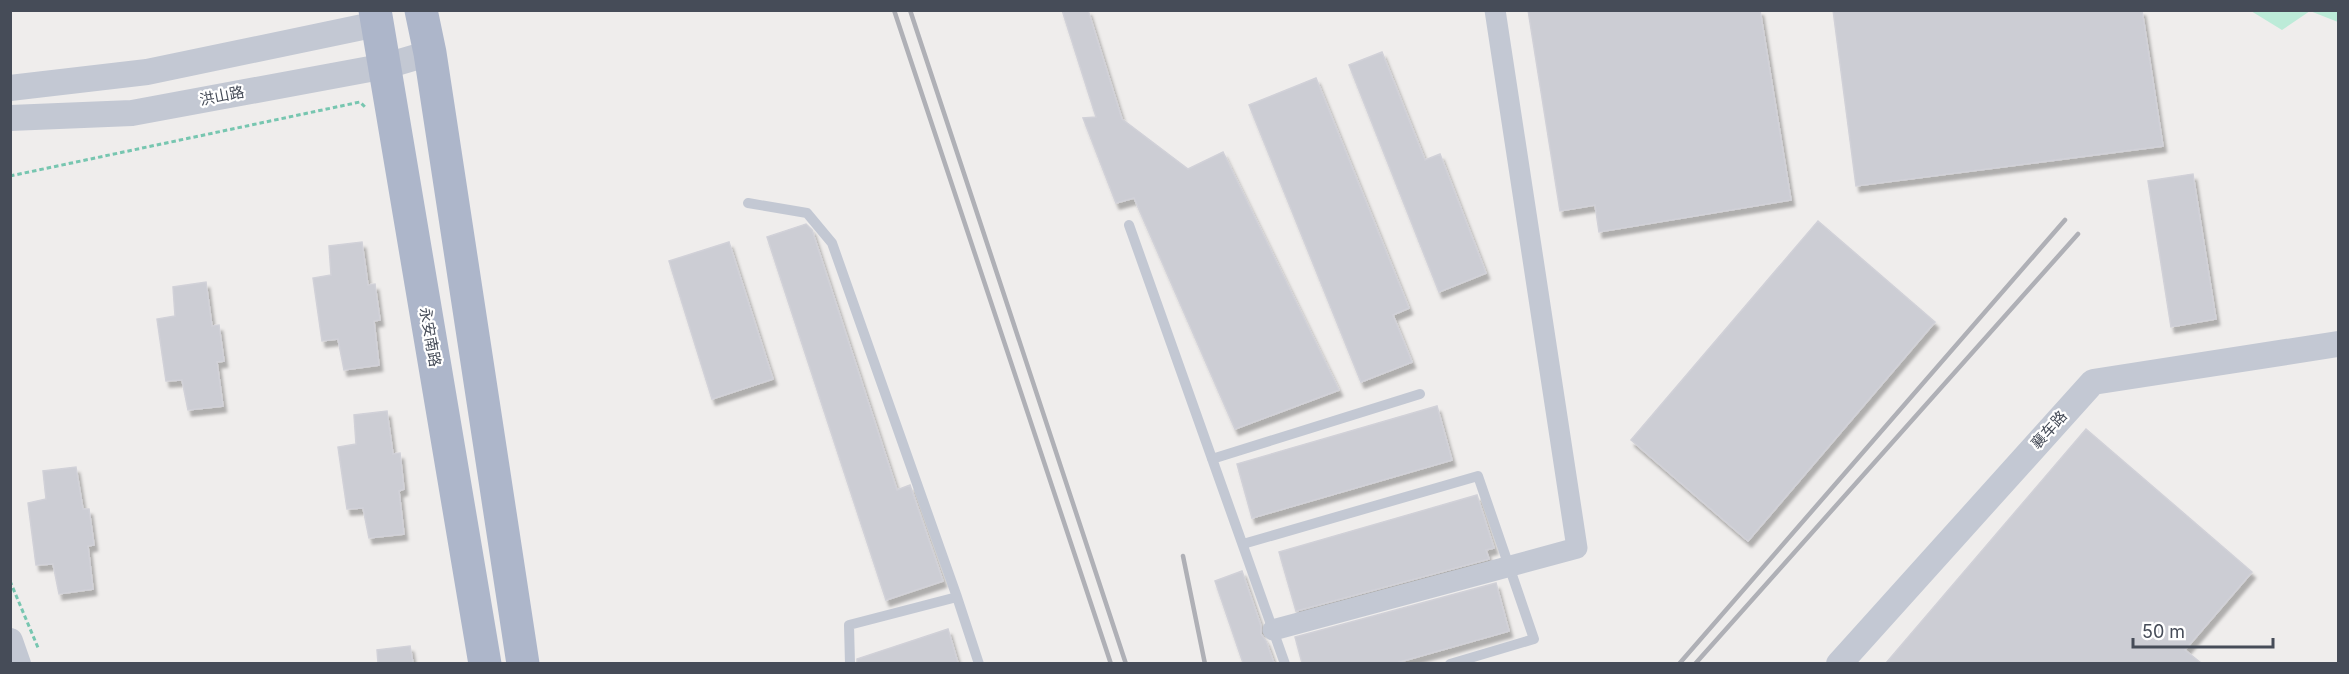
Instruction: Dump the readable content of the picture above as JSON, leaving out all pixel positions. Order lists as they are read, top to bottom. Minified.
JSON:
{"streets":{"main road":["永安南路"],"street":["洪山路","襄车路"]},"crossings":[["洪山路","永安南路"]],"scale_bar":"50 m"}
